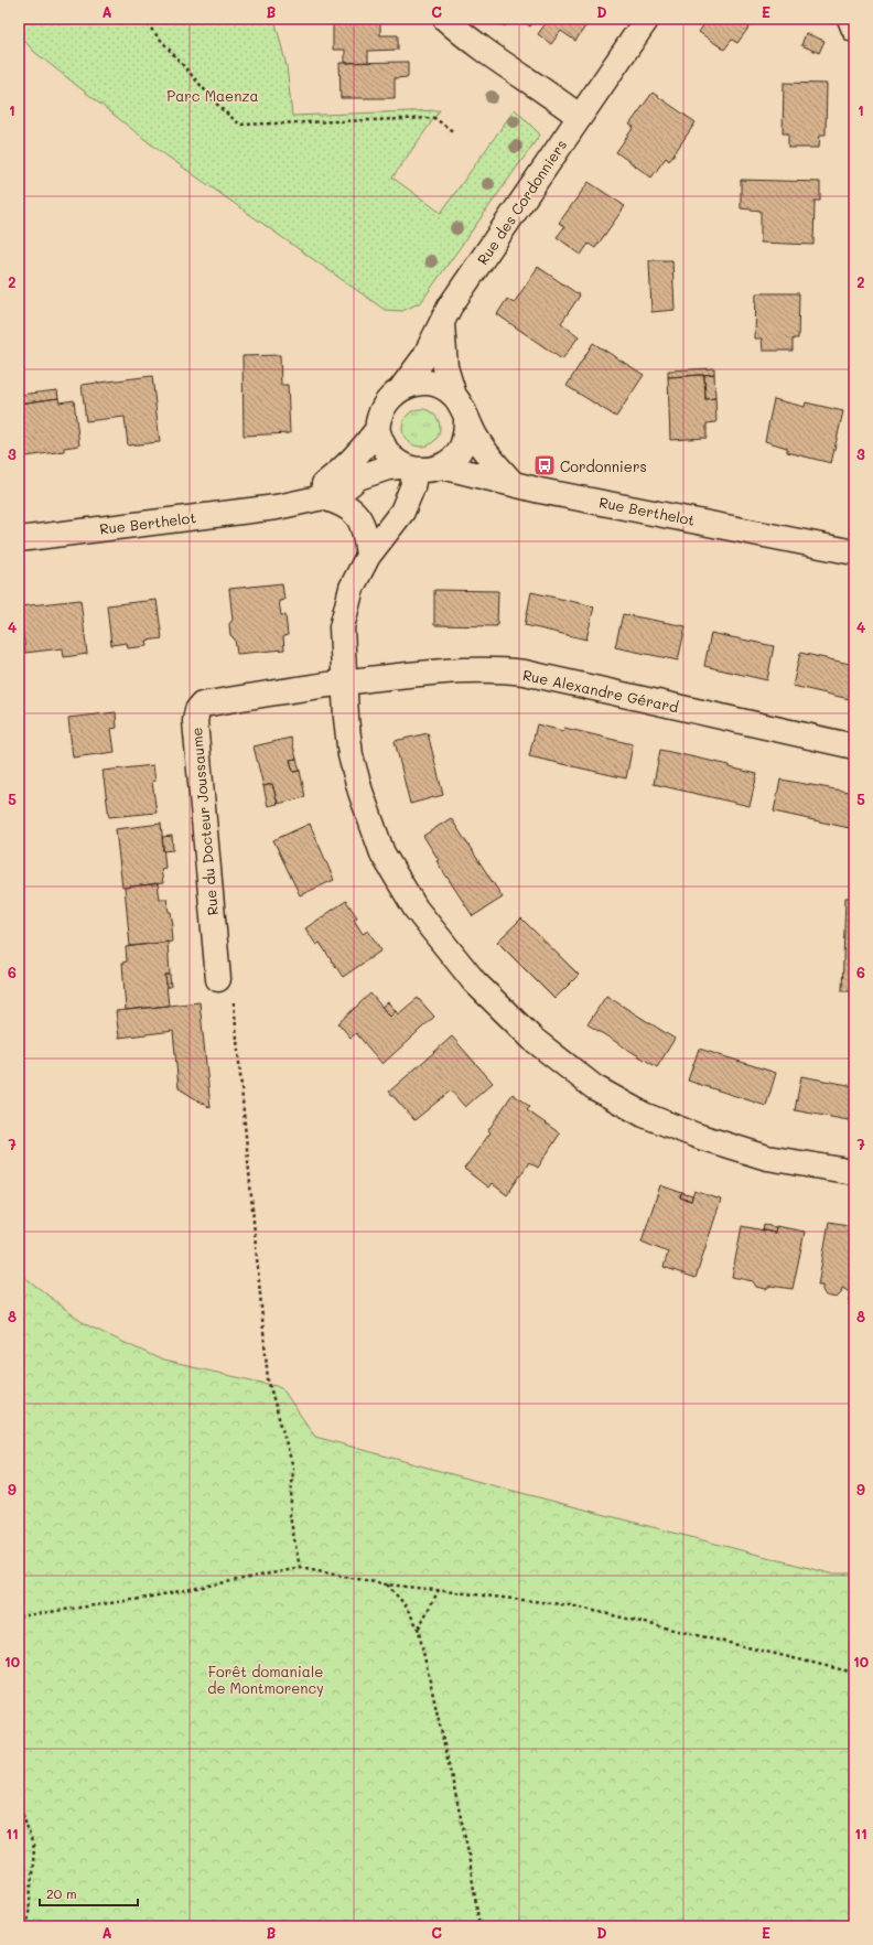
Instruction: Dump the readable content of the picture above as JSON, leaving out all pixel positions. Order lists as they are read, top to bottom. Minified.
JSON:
{"streets":{"street":["Rue des Cordonniers","Rue Berthelot","Rue Alexandre Gérard","Rue du Docteur Joussaume"]},"crossings":[["Rue des Cordonniers","Rue Berthelot"],["Rue Alexandre Gérard","Rue du Docteur Joussaume"]],"parks":["Parc Maenza","Forêt domaniale de Montmorency"],"places":{"bus stop":["Cordonniers"]},"scale_bar":"20 m","grid":{"columns":["A","B","C","D","E"],"rows":["1","2","3","4","5","6","7","8","9","10","11"]}}
